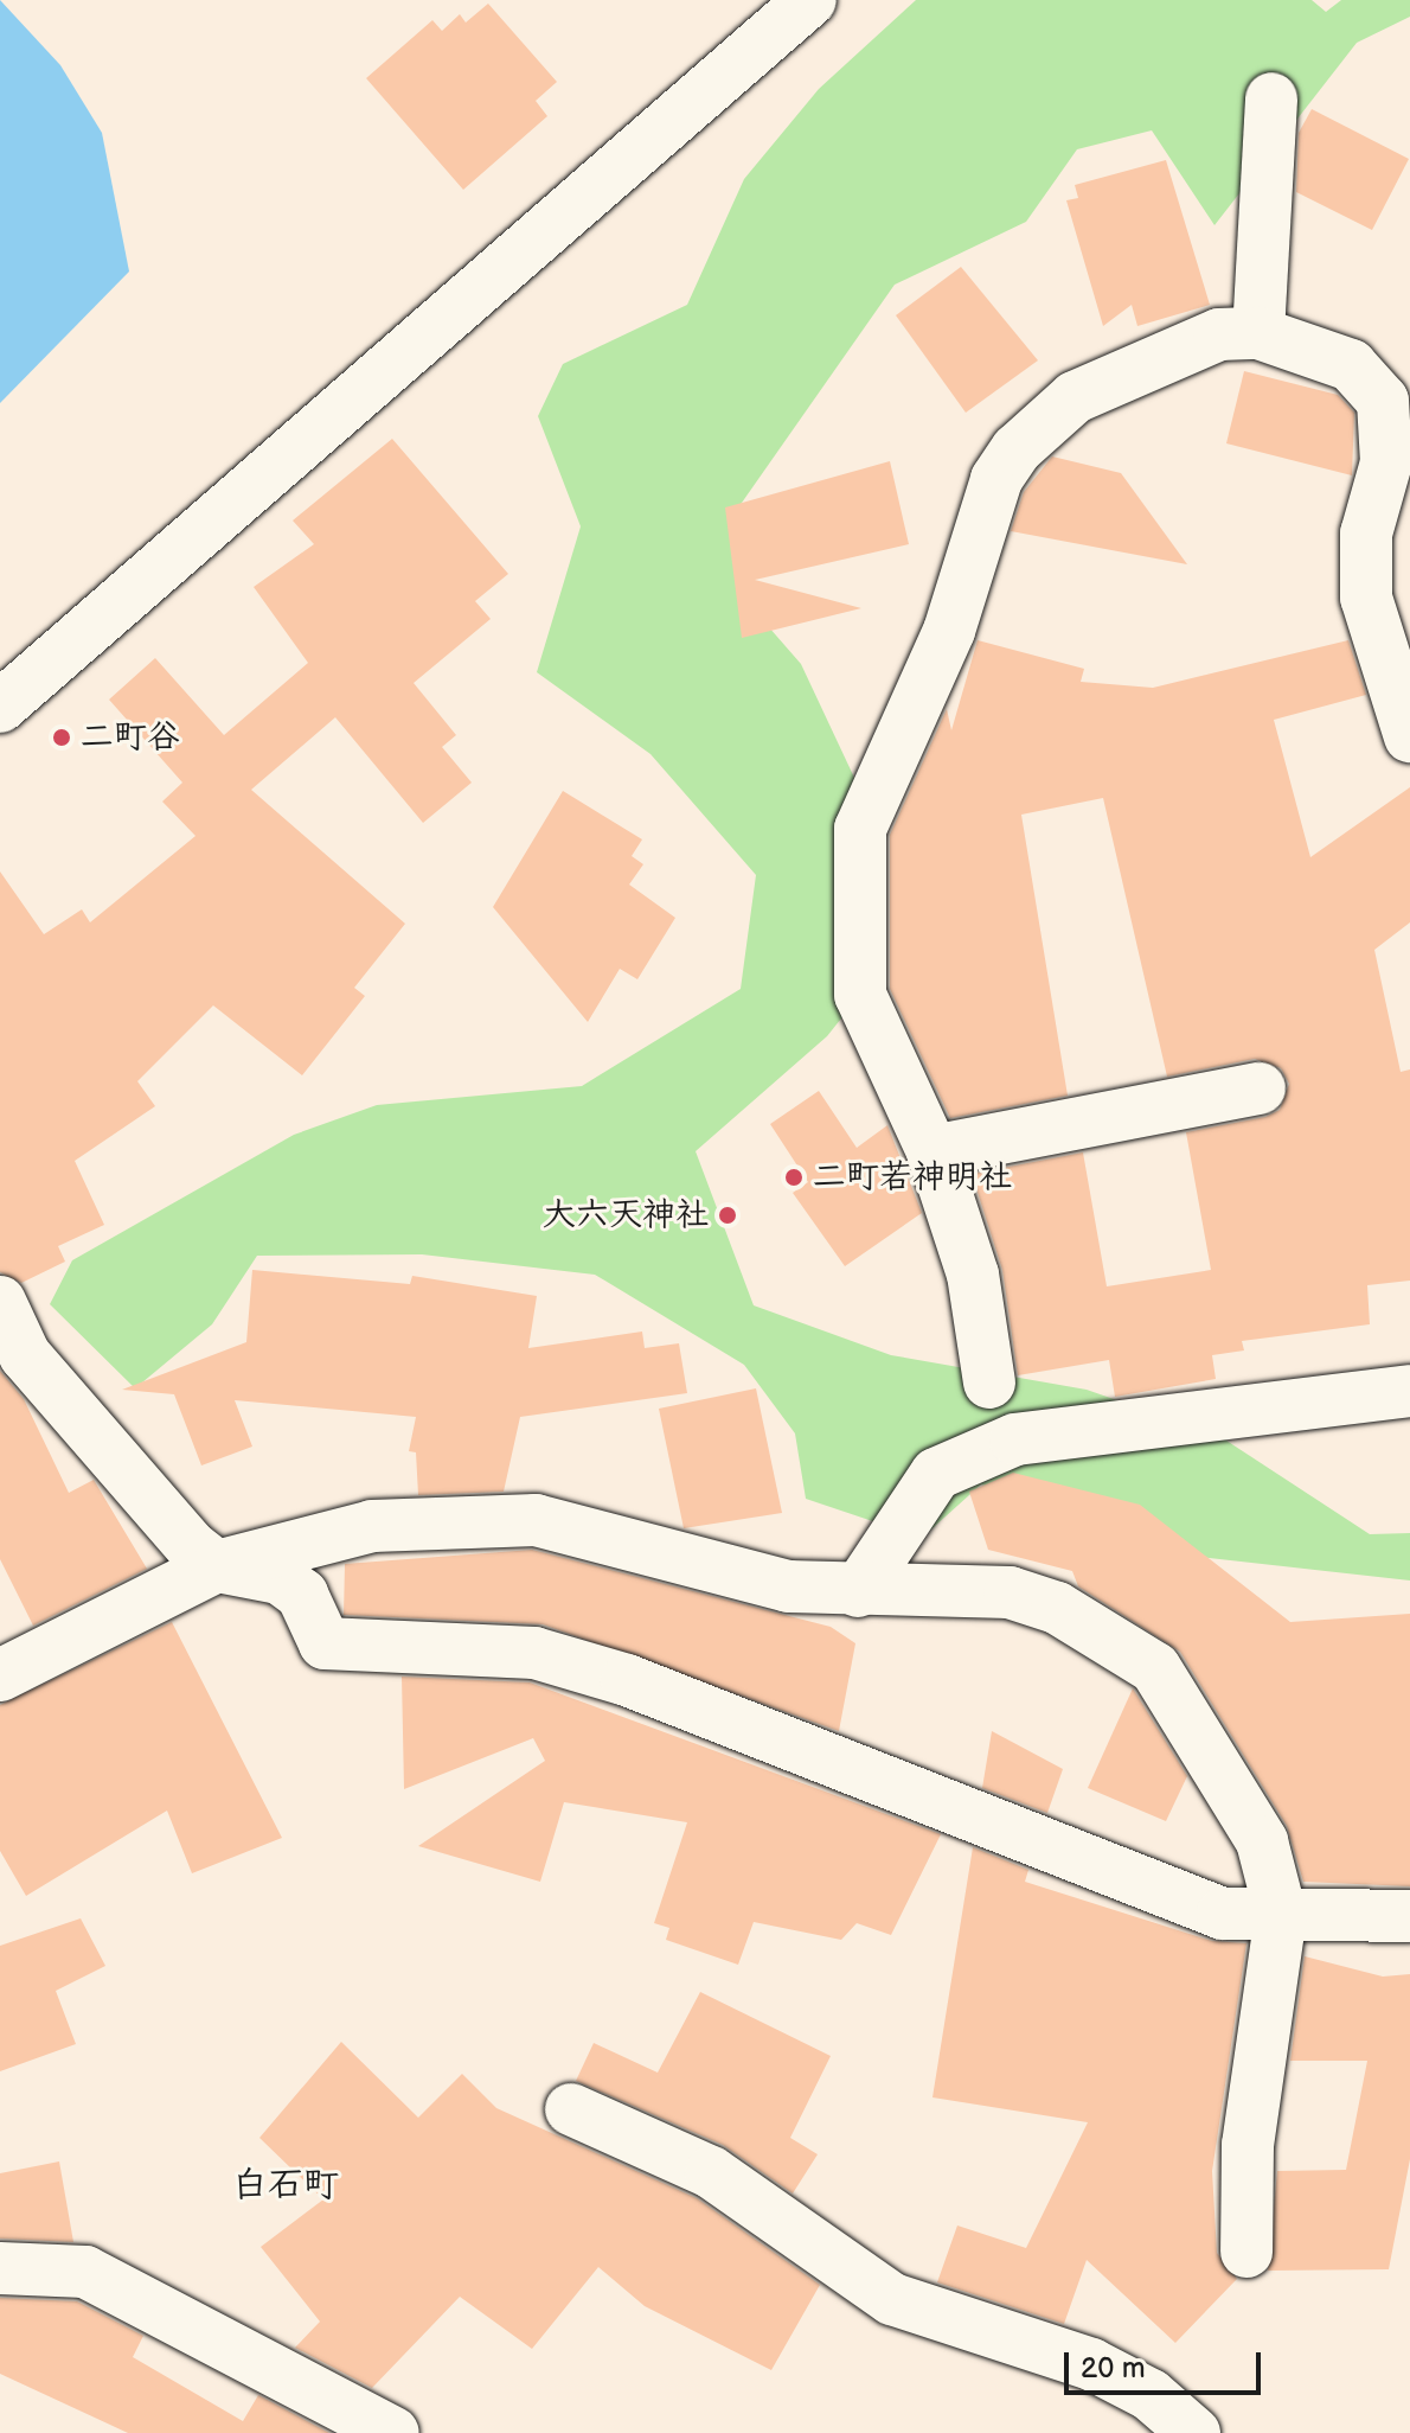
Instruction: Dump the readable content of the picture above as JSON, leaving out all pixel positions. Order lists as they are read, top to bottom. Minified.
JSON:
{"districts":["白石町"],"places":["二町谷","二町若神明社","大六天神社"],"scale_bar":"20 m"}
